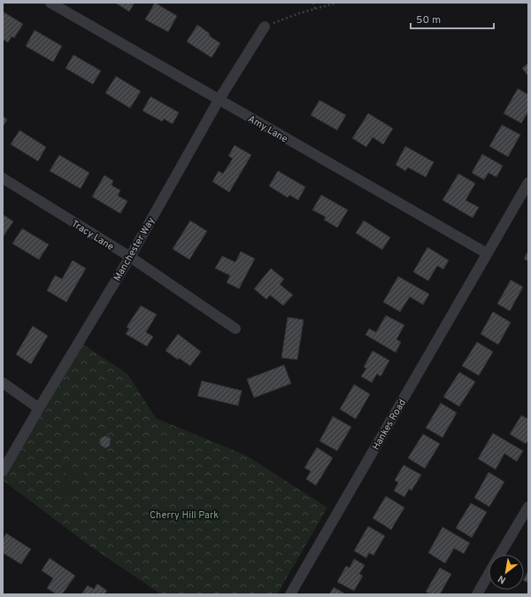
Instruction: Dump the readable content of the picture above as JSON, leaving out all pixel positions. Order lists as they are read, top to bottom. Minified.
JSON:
{"streets":{"street":["Amy Lane","Tracy Lane","Manchester Way","Hankes Road"]},"crossings":[["Amy Lane","Manchester Way"],["Amy Lane","Hankes Road"],["Tracy Lane","Manchester Way"]],"parks":["Cherry Hill Park"],"scale_bar":"50 m","north":"bottom left"}
